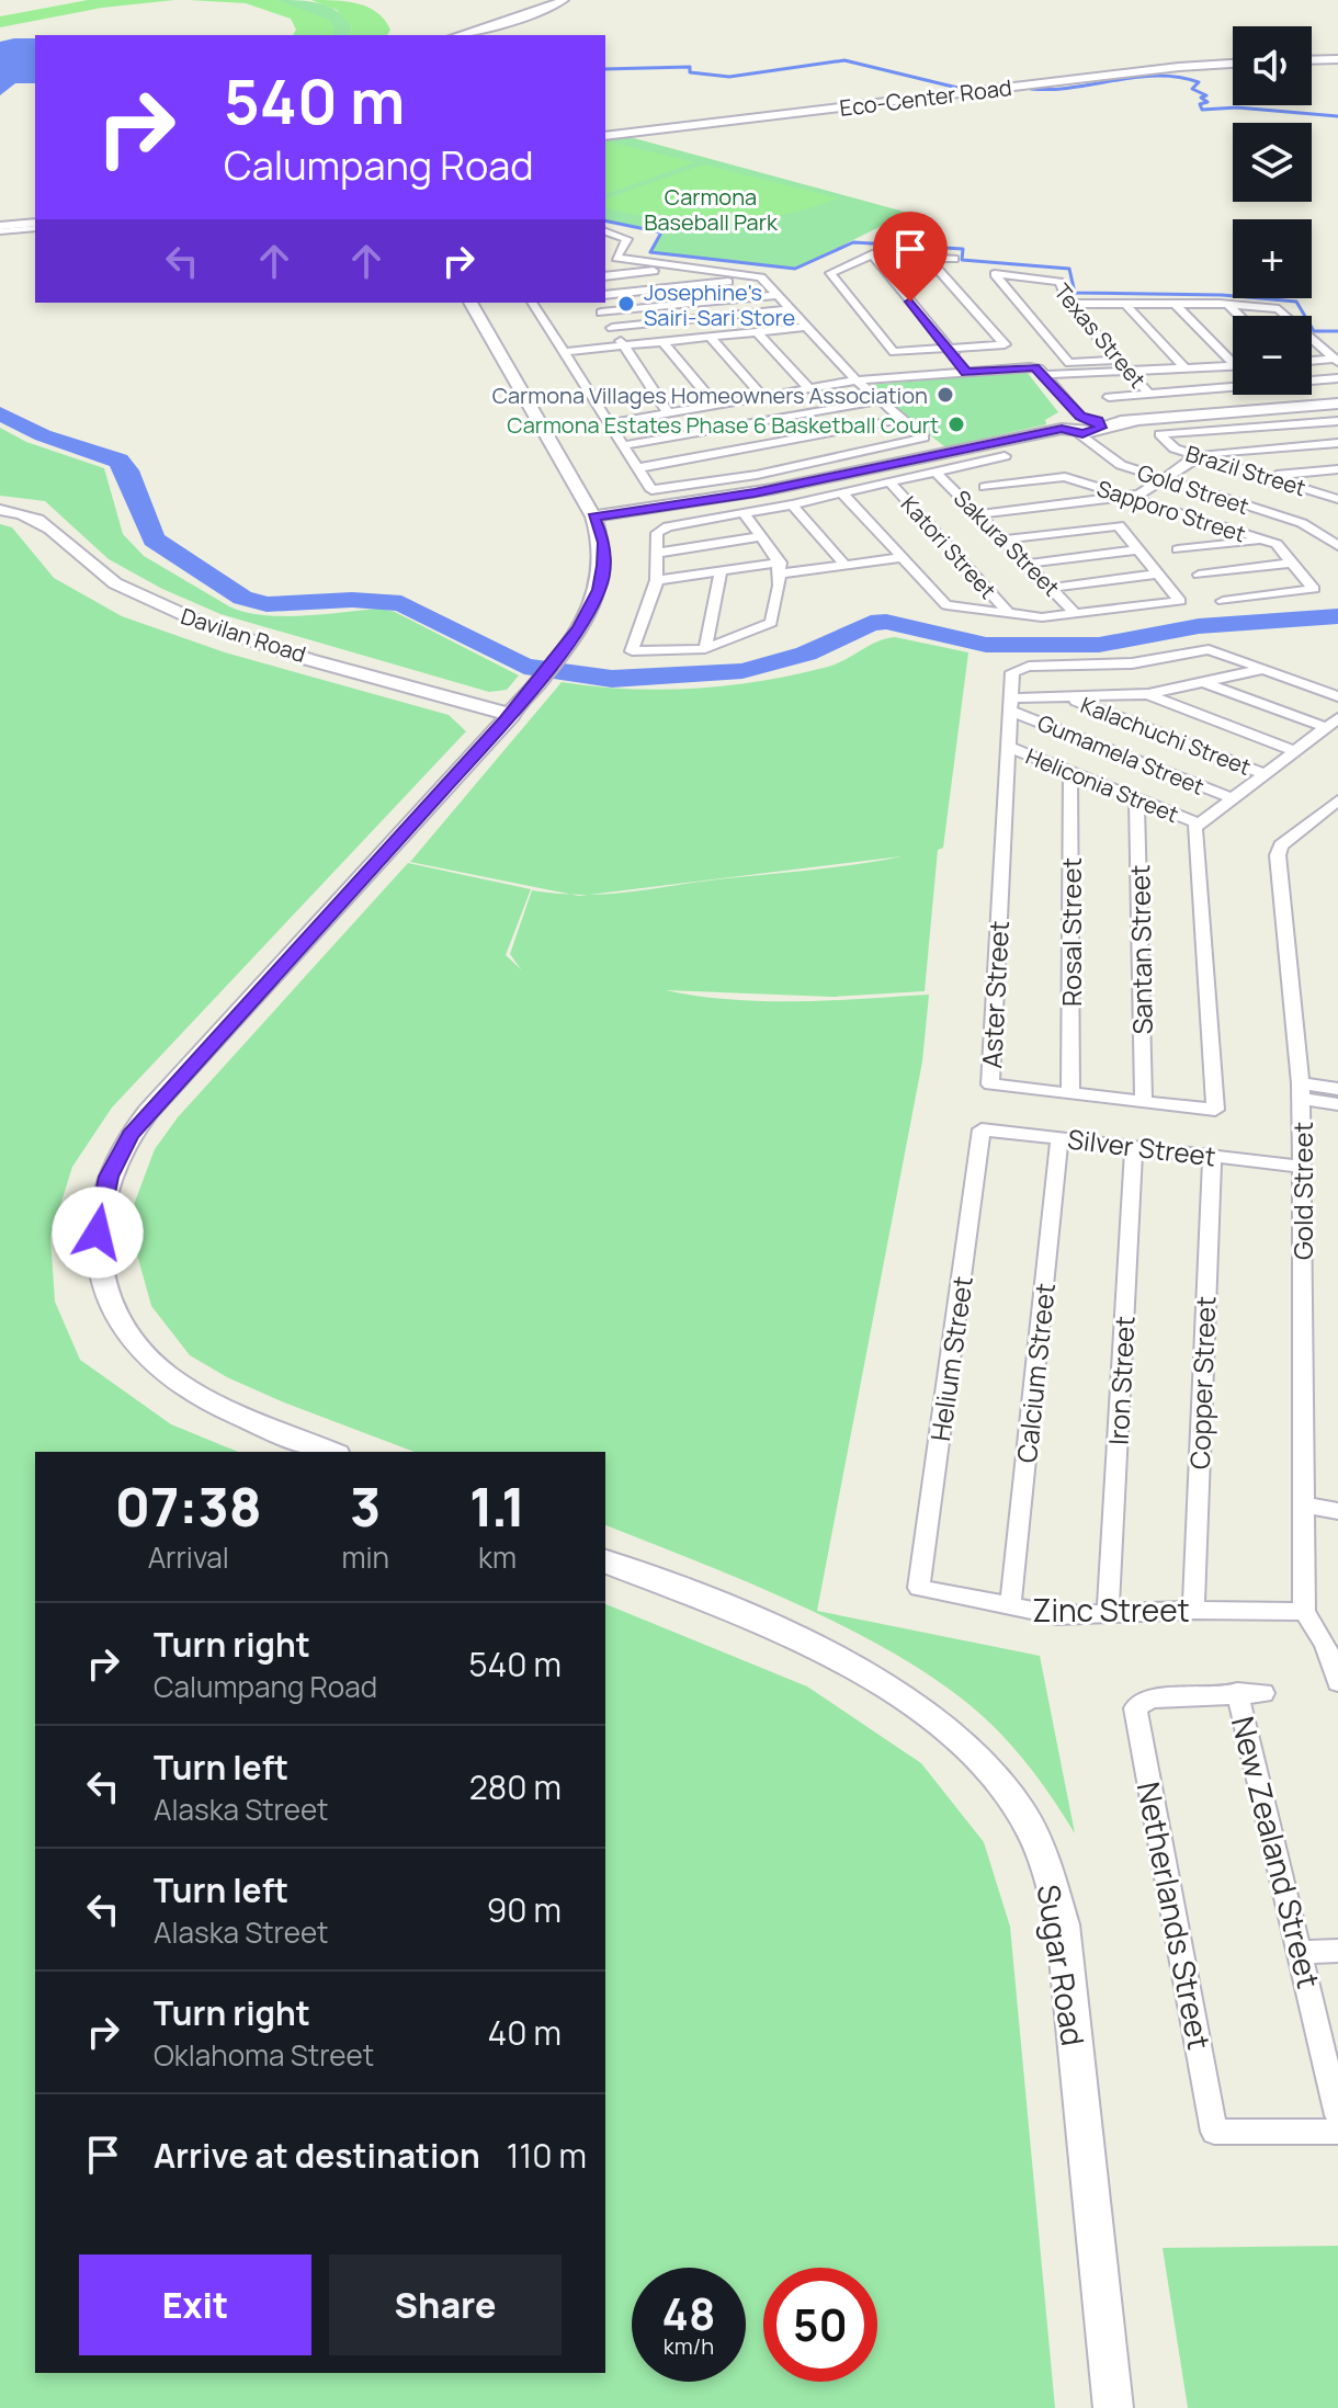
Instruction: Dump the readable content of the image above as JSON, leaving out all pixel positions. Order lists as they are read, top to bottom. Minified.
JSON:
{"streets":{"main road":["Eco-Center Road","Davilan Road","Sugar Road"],"street":["Texas Street","Brazil Street","Gold Street","Sapporo Street","Sakura Street","Katori Street","Kalachuchi Street","Gumamela Street","Heliconia Street","Rosal Street","Santan Street","Aster Street","Silver Street","Helium Street","Calcium Street","Iron Street","Copper Street","Zinc Street","New Zealand Street","Netherlands Street"]},"crossings":[["Gold Street","Silver Street"],["Gold Street","Zinc Street"],["Gumamela Street","Aster Street"],["Heliconia Street","Rosal Street"],["Heliconia Street","Santan Street"],["Heliconia Street","Aster Street"],["Rosal Street","Aster Street"],["Santan Street","Aster Street"],["Silver Street","Helium Street"],["Silver Street","Calcium Street"],["Silver Street","Iron Street"],["Silver Street","Copper Street"],["Helium Street","Zinc Street"],["Calcium Street","Zinc Street"],["Iron Street","Zinc Street"],["Copper Street","Zinc Street"],["New Zealand Street","Netherlands Street"]],"parks":["Carmona Baseball Park"],"places":["Josephine's Sairi-Sari Store","Carmona Villages Homeowners Association","Carmona Estates Phase 6 Basketball Court"],"page":{"map_buttons":["+","−"],"turn":["540 m","Calumpang Road"],"eta":["07:38","Arrival","3","min","1.1","km"],"list":[{"name":"Turn right","note":"Calumpang Road","value":"540 m"},{"name":"Turn left","note":"Alaska Street","value":"280 m"},{"name":"Turn left","note":"Alaska Street","value":"90 m"},{"name":"Turn right","note":"Oklahoma Street","value":"40 m"},{"name":"Arrive at destination","value":"110 m"}],"buttons":["Exit","Share"],"speed":"48 km/h","limit":"50"}}
